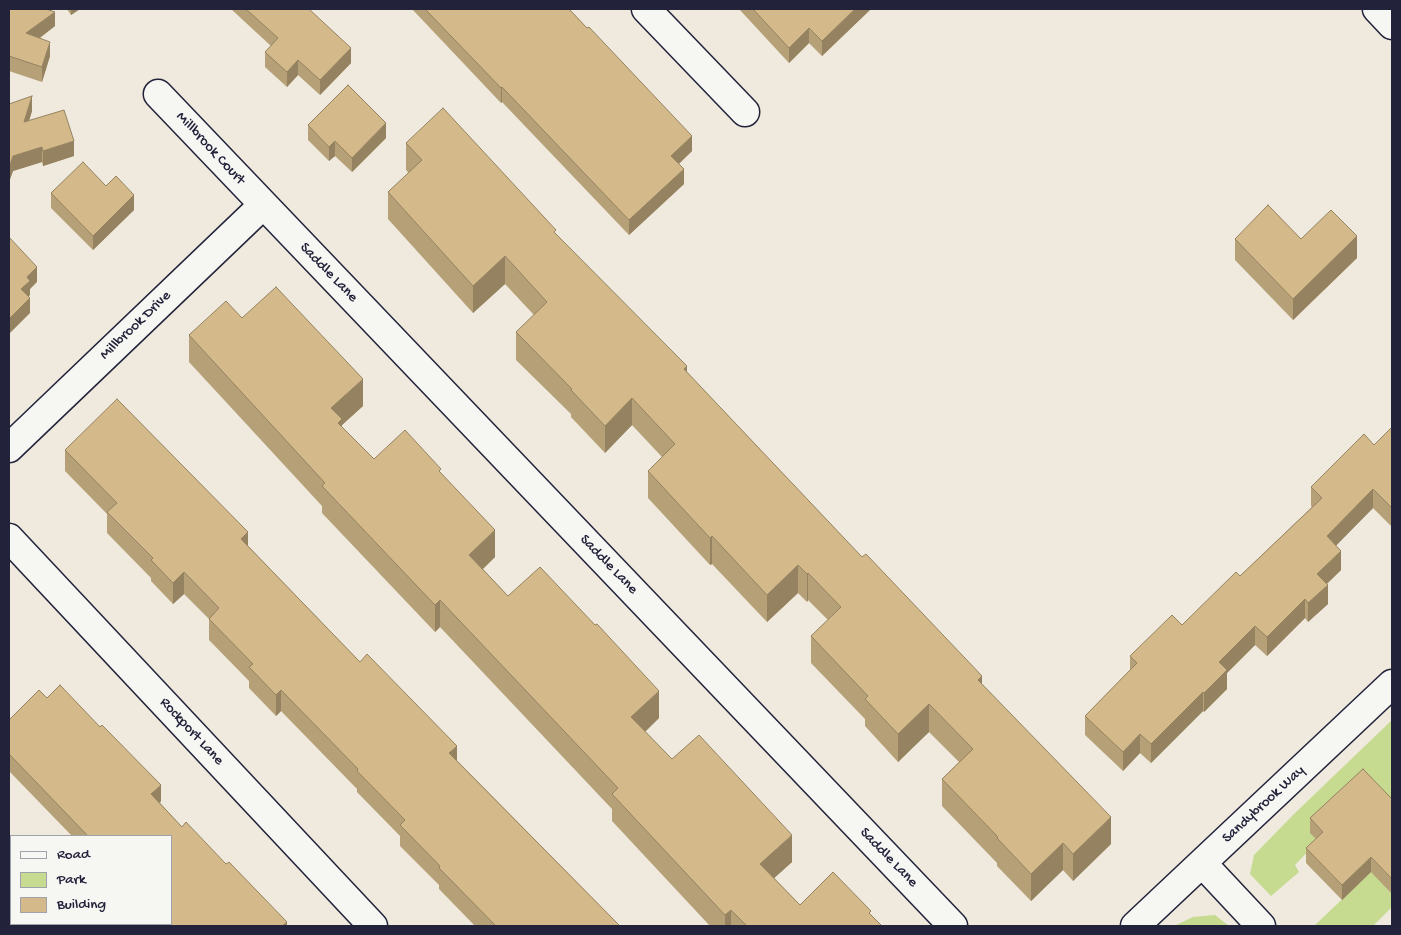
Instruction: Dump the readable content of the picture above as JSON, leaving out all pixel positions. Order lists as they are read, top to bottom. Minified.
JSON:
{"streets":{"street":["Millbrook Court","Saddle Lane","Millbrook Drive","Rockport Lane","Sandybrook Way"]},"crossings":[["Millbrook Court","Saddle Lane"],["Millbrook Court","Millbrook Drive"],["Saddle Lane","Millbrook Drive"]],"legend":["Road","Park","Building"]}
